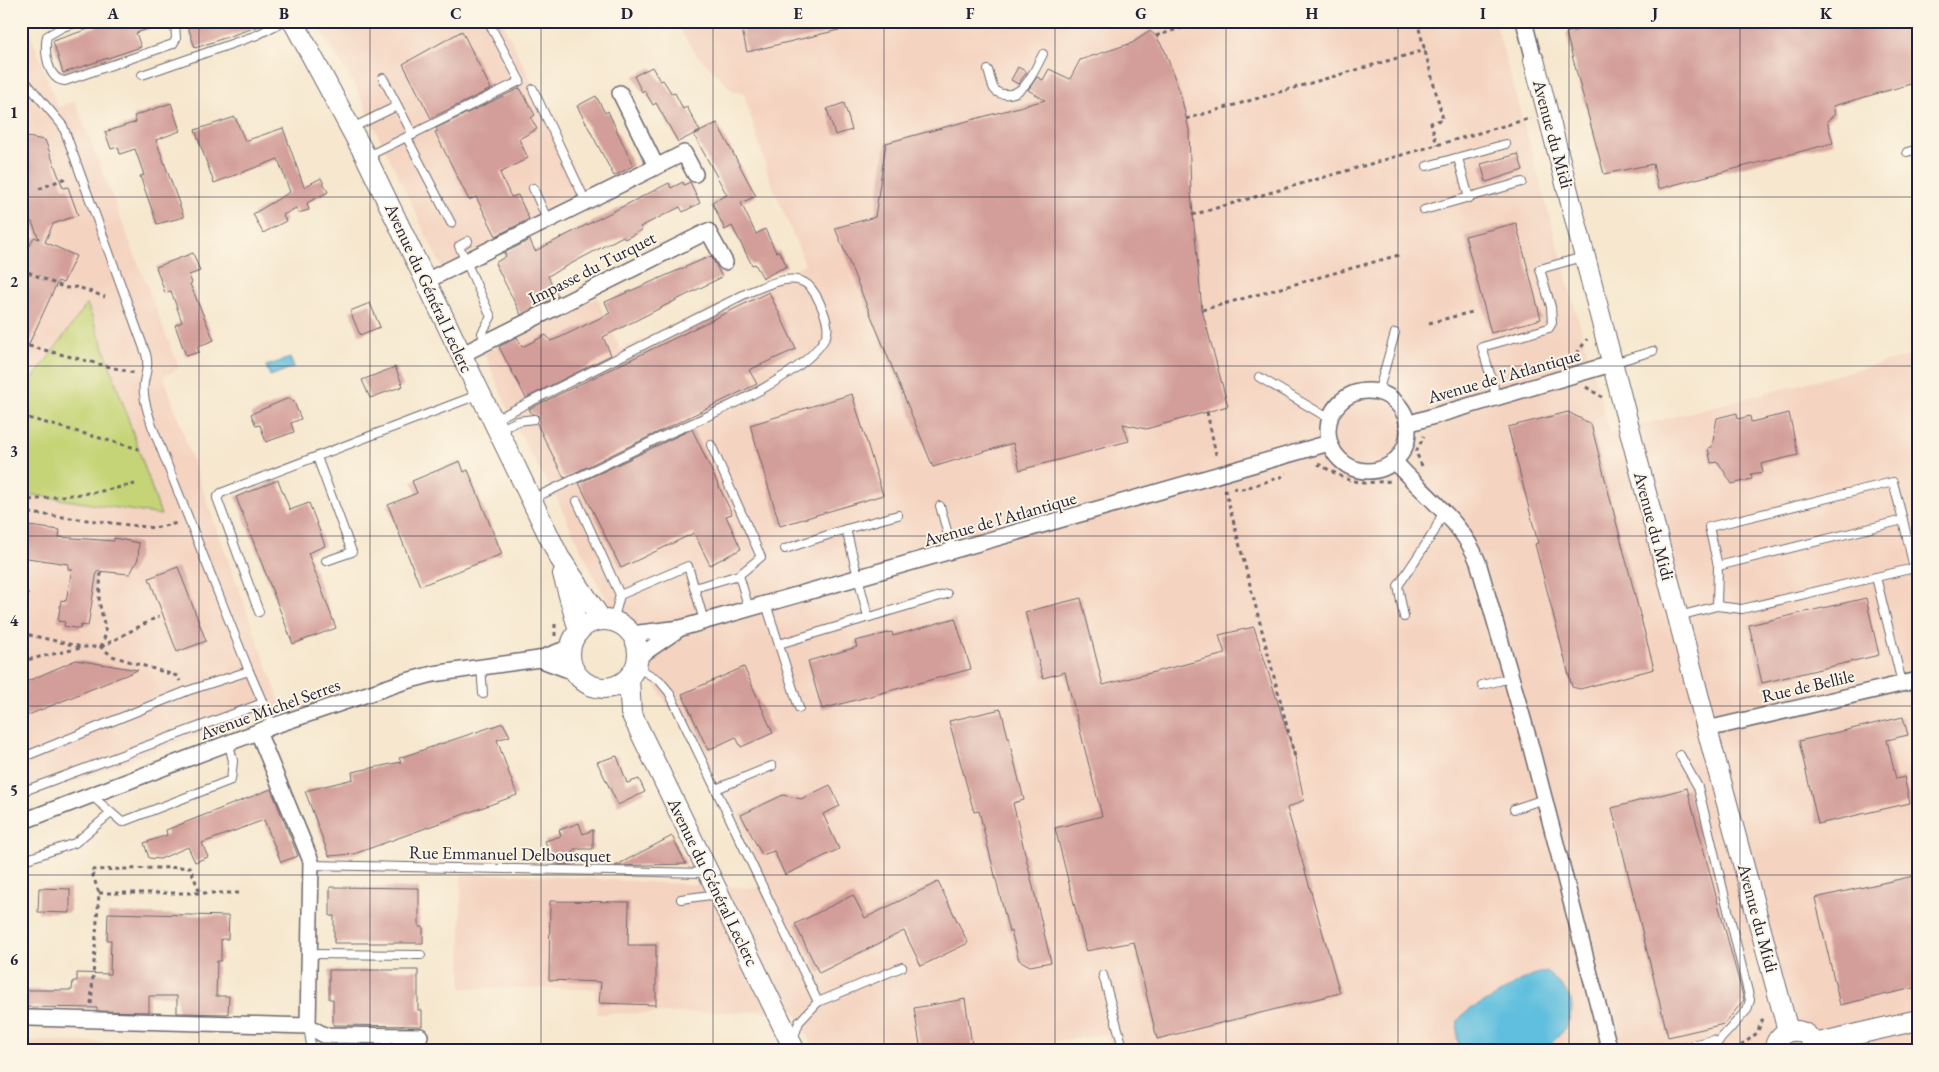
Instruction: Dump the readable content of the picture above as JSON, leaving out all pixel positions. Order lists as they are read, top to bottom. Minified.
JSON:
{"streets":{"street":["Avenue du Midi","Impasse du Turquet","Avenue du Général Leclerc","Avenue de l'Atlantique","Rue de Bellile","Avenue Michel Serres"],"lane":["Rue Emmanuel Delbousquet"]},"crossings":[["Avenue du Midi","Avenue de l'Atlantique"],["Avenue du Midi","Rue de Bellile"],["Impasse du Turquet","Avenue du Général Leclerc"],["Avenue du Général Leclerc","Avenue de l'Atlantique"],["Avenue du Général Leclerc","Avenue Michel Serres"],["Avenue du Général Leclerc","Rue Emmanuel Delbousquet"],["Avenue de l'Atlantique","Avenue Michel Serres"]],"grid":{"columns":["A","B","C","D","E","F","G","H","I","J","K"],"rows":["1","2","3","4","5","6"]}}
